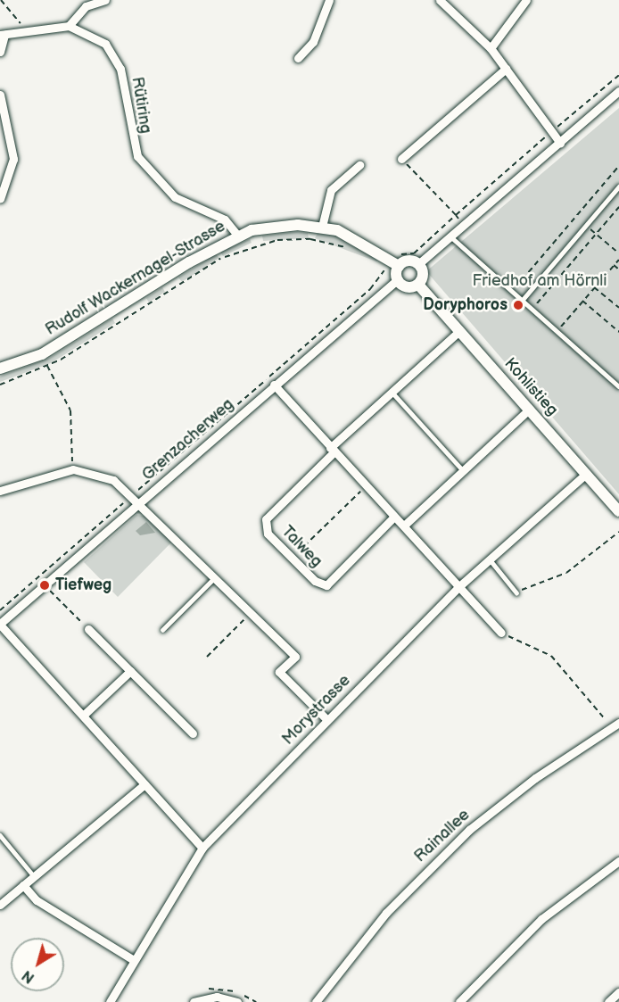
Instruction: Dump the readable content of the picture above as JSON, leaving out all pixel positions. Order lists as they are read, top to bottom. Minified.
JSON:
{"streets":{"street":["Rütiring","Rudolf Wackernagel-Strasse","Kohlistieg","Grenzacherweg","Talweg","Morystrasse","Rainallee"]},"crossings":[["Rütiring","Rudolf Wackernagel-Strasse"],["Rudolf Wackernagel-Strasse","Kohlistieg"],["Rudolf Wackernagel-Strasse","Grenzacherweg"],["Kohlistieg","Grenzacherweg"],["Kohlistieg","Morystrasse"]],"parks":["Friedhof am Hörnli"],"places":["Doryphoros","Tiefweg"],"north":"bottom left"}
